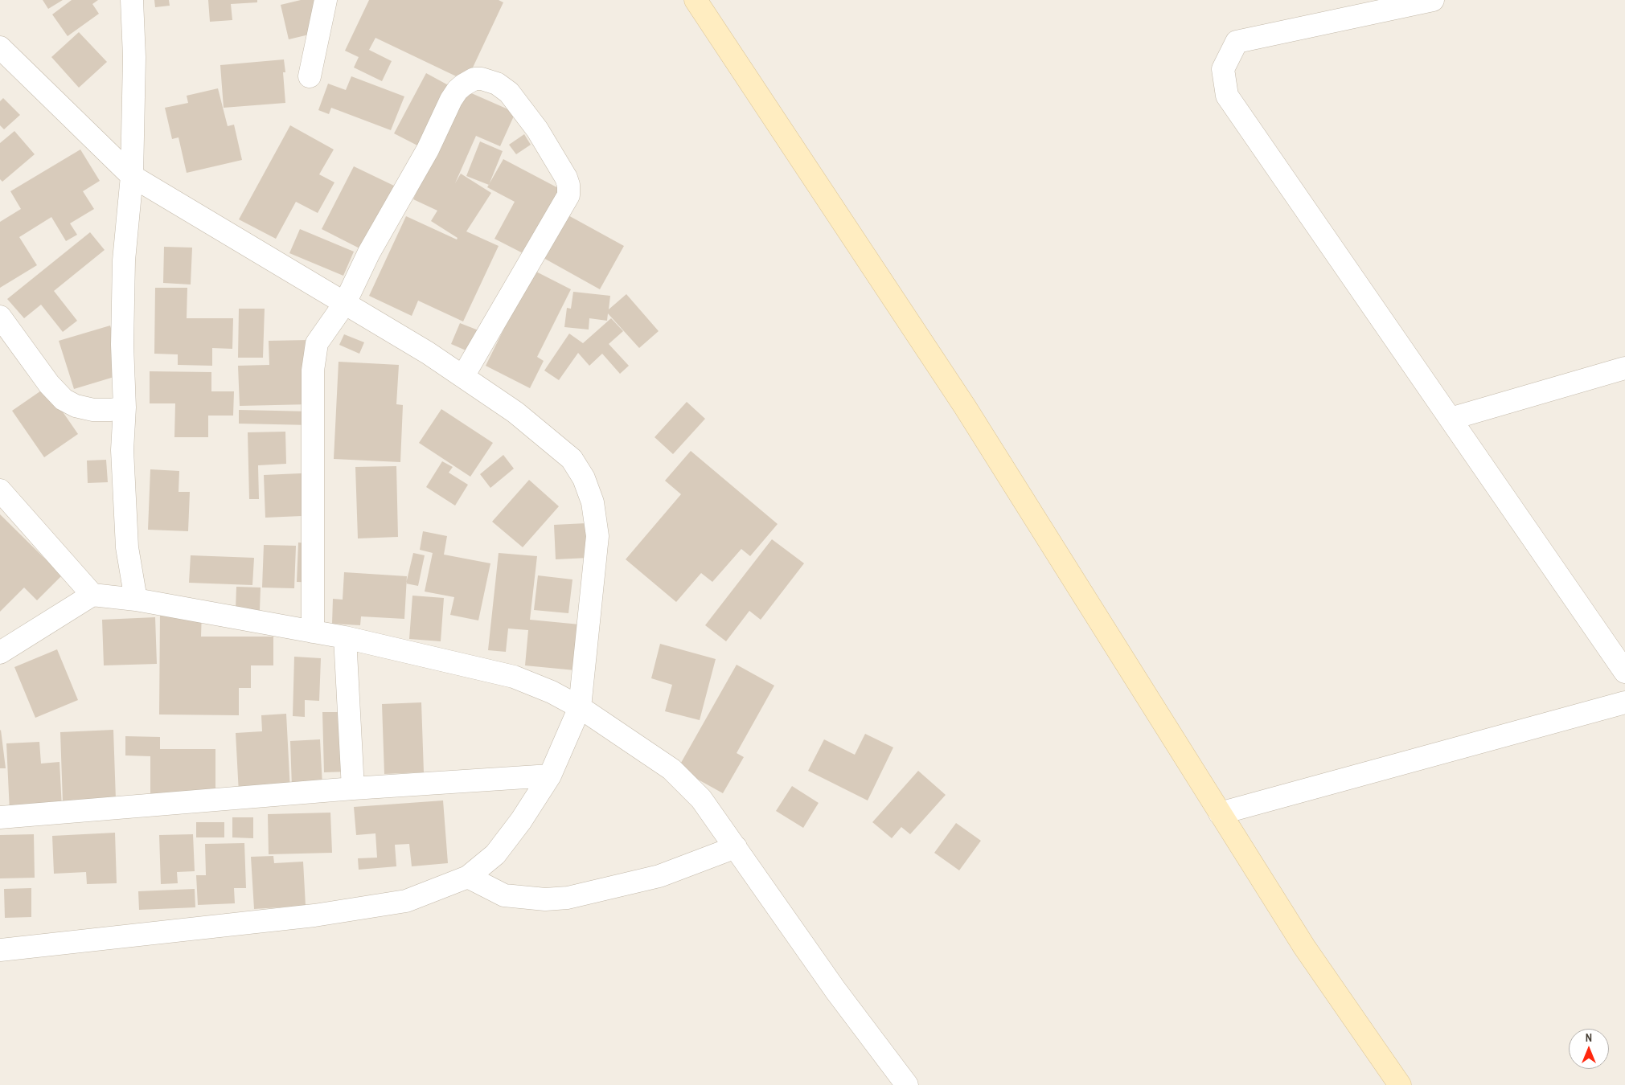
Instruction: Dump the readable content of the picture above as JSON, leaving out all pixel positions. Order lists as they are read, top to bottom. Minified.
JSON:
{"north":"top"}
